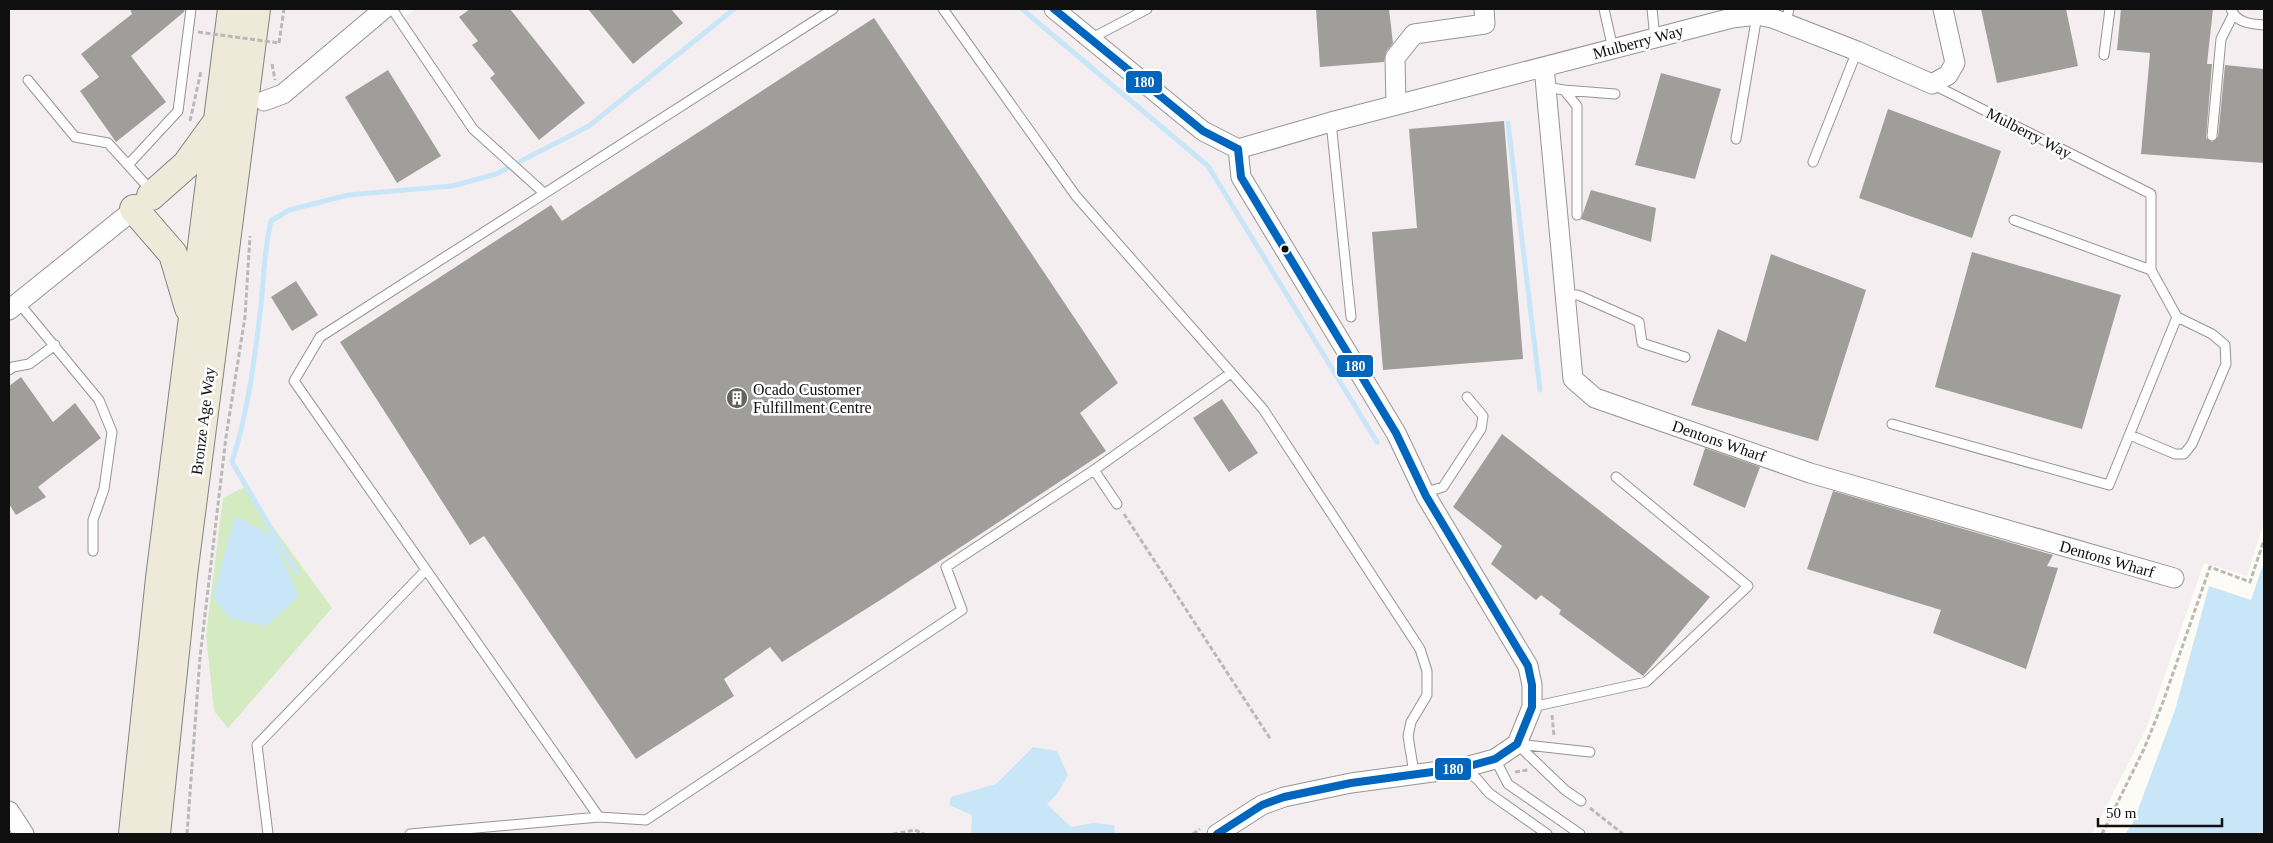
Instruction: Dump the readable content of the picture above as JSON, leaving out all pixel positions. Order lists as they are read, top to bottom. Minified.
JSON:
{"streets":{"main road":["Bronze Age Way"],"street":["Mulberry Way","Dentons Wharf"]},"crossings":[["Mulberry Way","Dentons Wharf"]],"places":{"building":["Ocado Customer Fulfillment Centre"]},"lines":["transit line 180"],"scale_bar":"50 m"}
